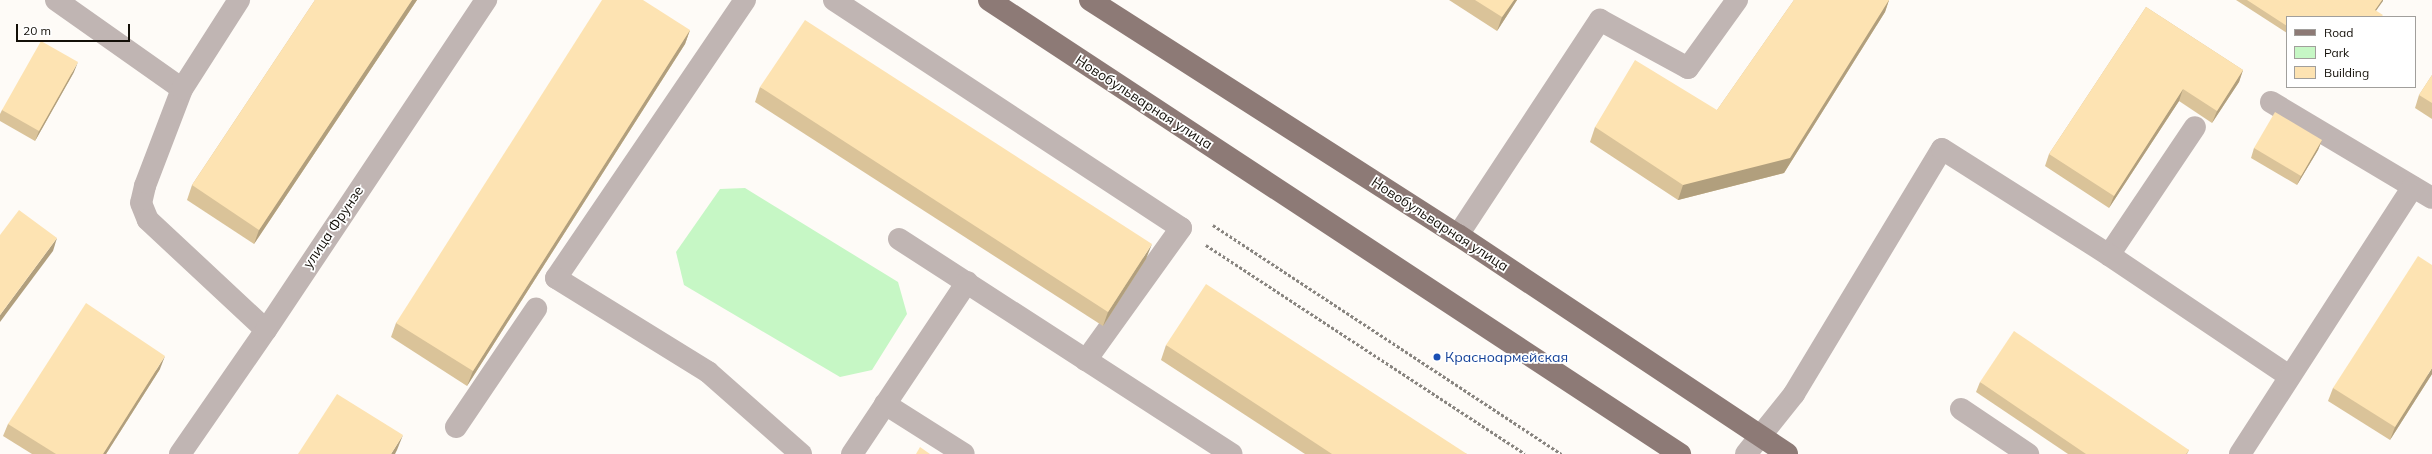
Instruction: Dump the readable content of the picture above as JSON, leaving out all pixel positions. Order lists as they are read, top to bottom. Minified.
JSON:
{"streets":{"main road":["Новобульварная улица"],"street":["улица Фрунзе"]},"places":["Красноармейская"],"legend":["Road","Park","Building"],"scale_bar":"20 m"}
